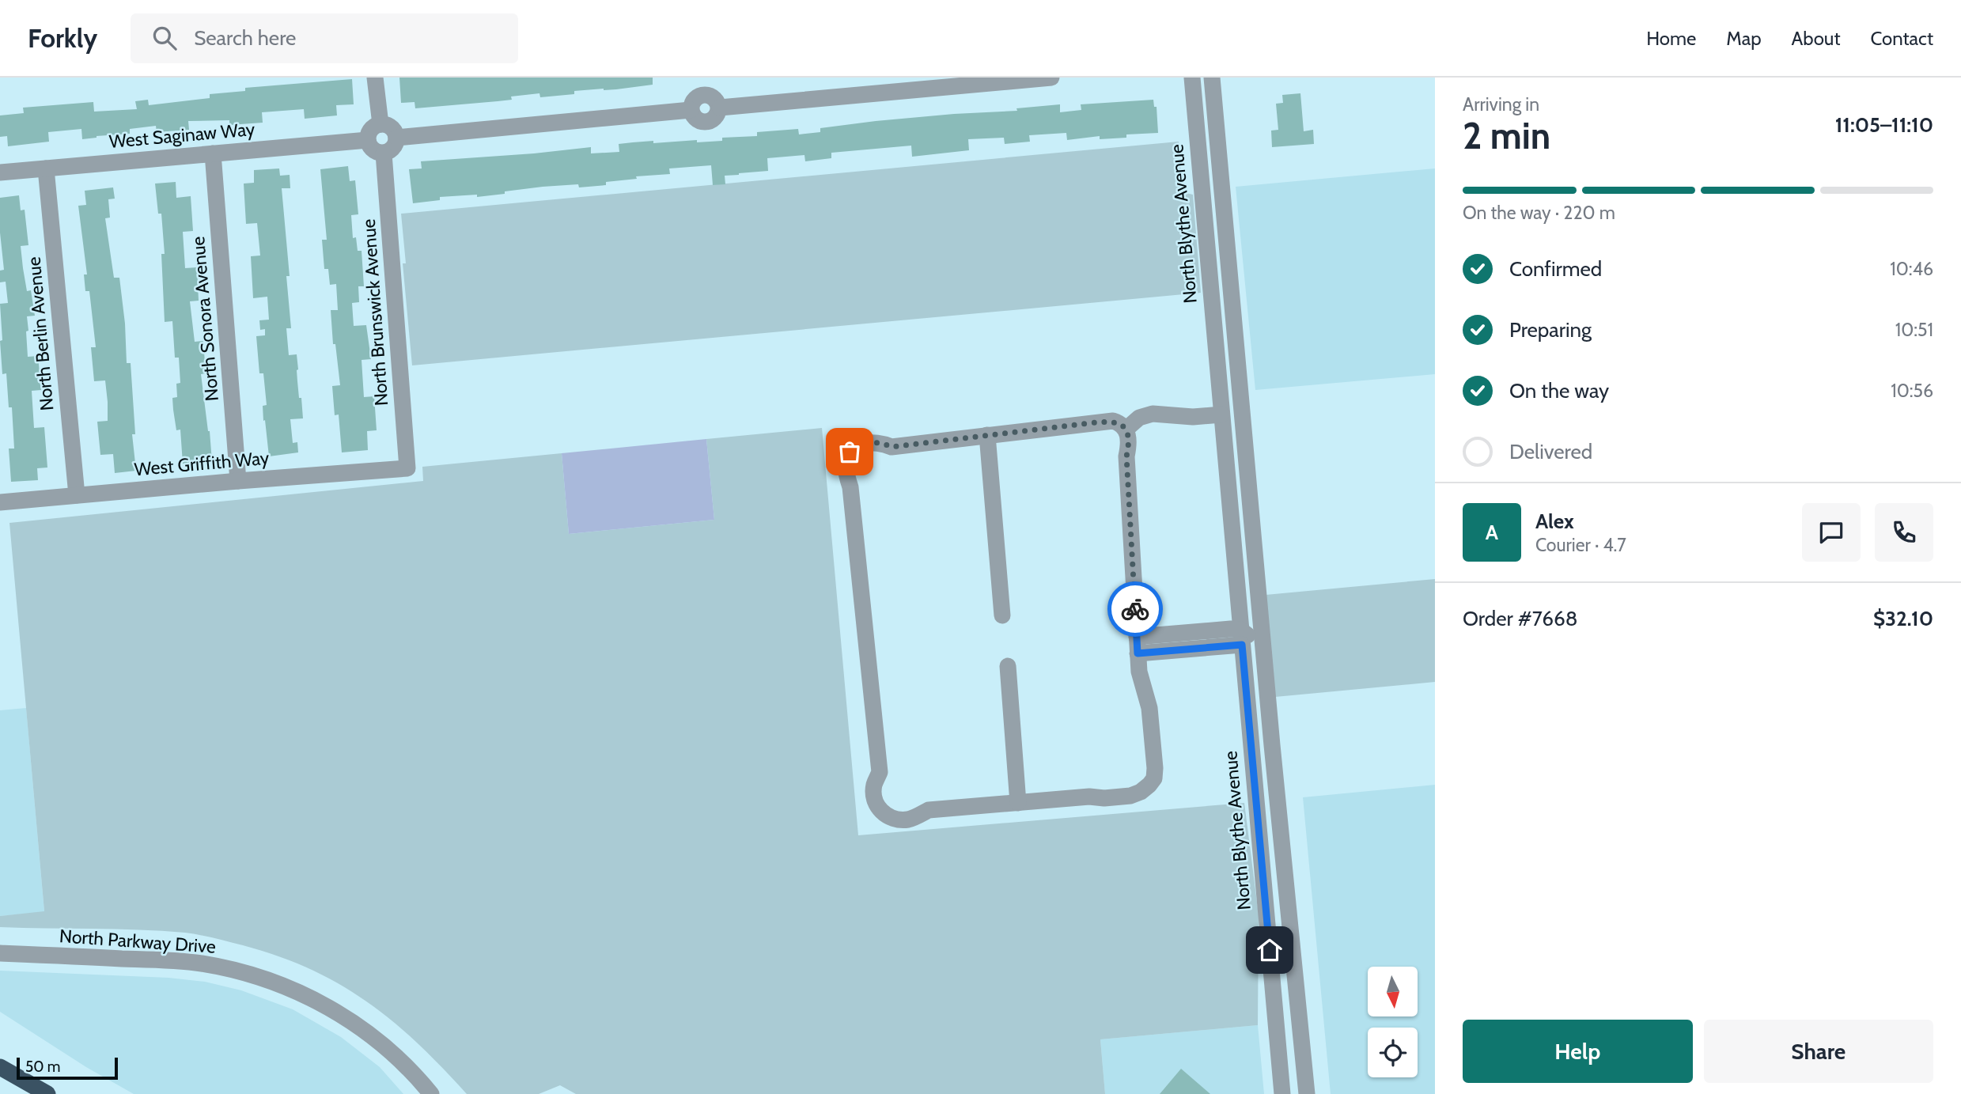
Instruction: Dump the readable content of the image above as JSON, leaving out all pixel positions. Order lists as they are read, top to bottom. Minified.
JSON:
{"streets":{"street":["West Saginaw Way","North Blythe Avenue","North Brunswick Avenue","North Sonora Avenue","North Berlin Avenue","West Griffith Way","North Parkway Drive"]},"crossings":[["West Saginaw Way","North Brunswick Avenue"],["West Saginaw Way","North Sonora Avenue"],["West Saginaw Way","North Berlin Avenue"],["North Brunswick Avenue","West Griffith Way"],["North Sonora Avenue","West Griffith Way"],["North Berlin Avenue","West Griffith Way"]],"scale_bar":"50 m","north":"bottom","page":{"header":"Forkly","search":"Search here","nav":["Home","Map","About","Contact"],"heading":["2 min","Arriving in","11:05–11:10"],"panel":["Alex","Courier · 4.7","Order #7668","$32.10"],"bar":"On the way · 220 m","list":[["Confirmed","10:46"],["Preparing","10:51"],["On the way","10:56"],"Delivered"],"round":"A","buttons":["Help","Share"],"scale":"50 m"}}
